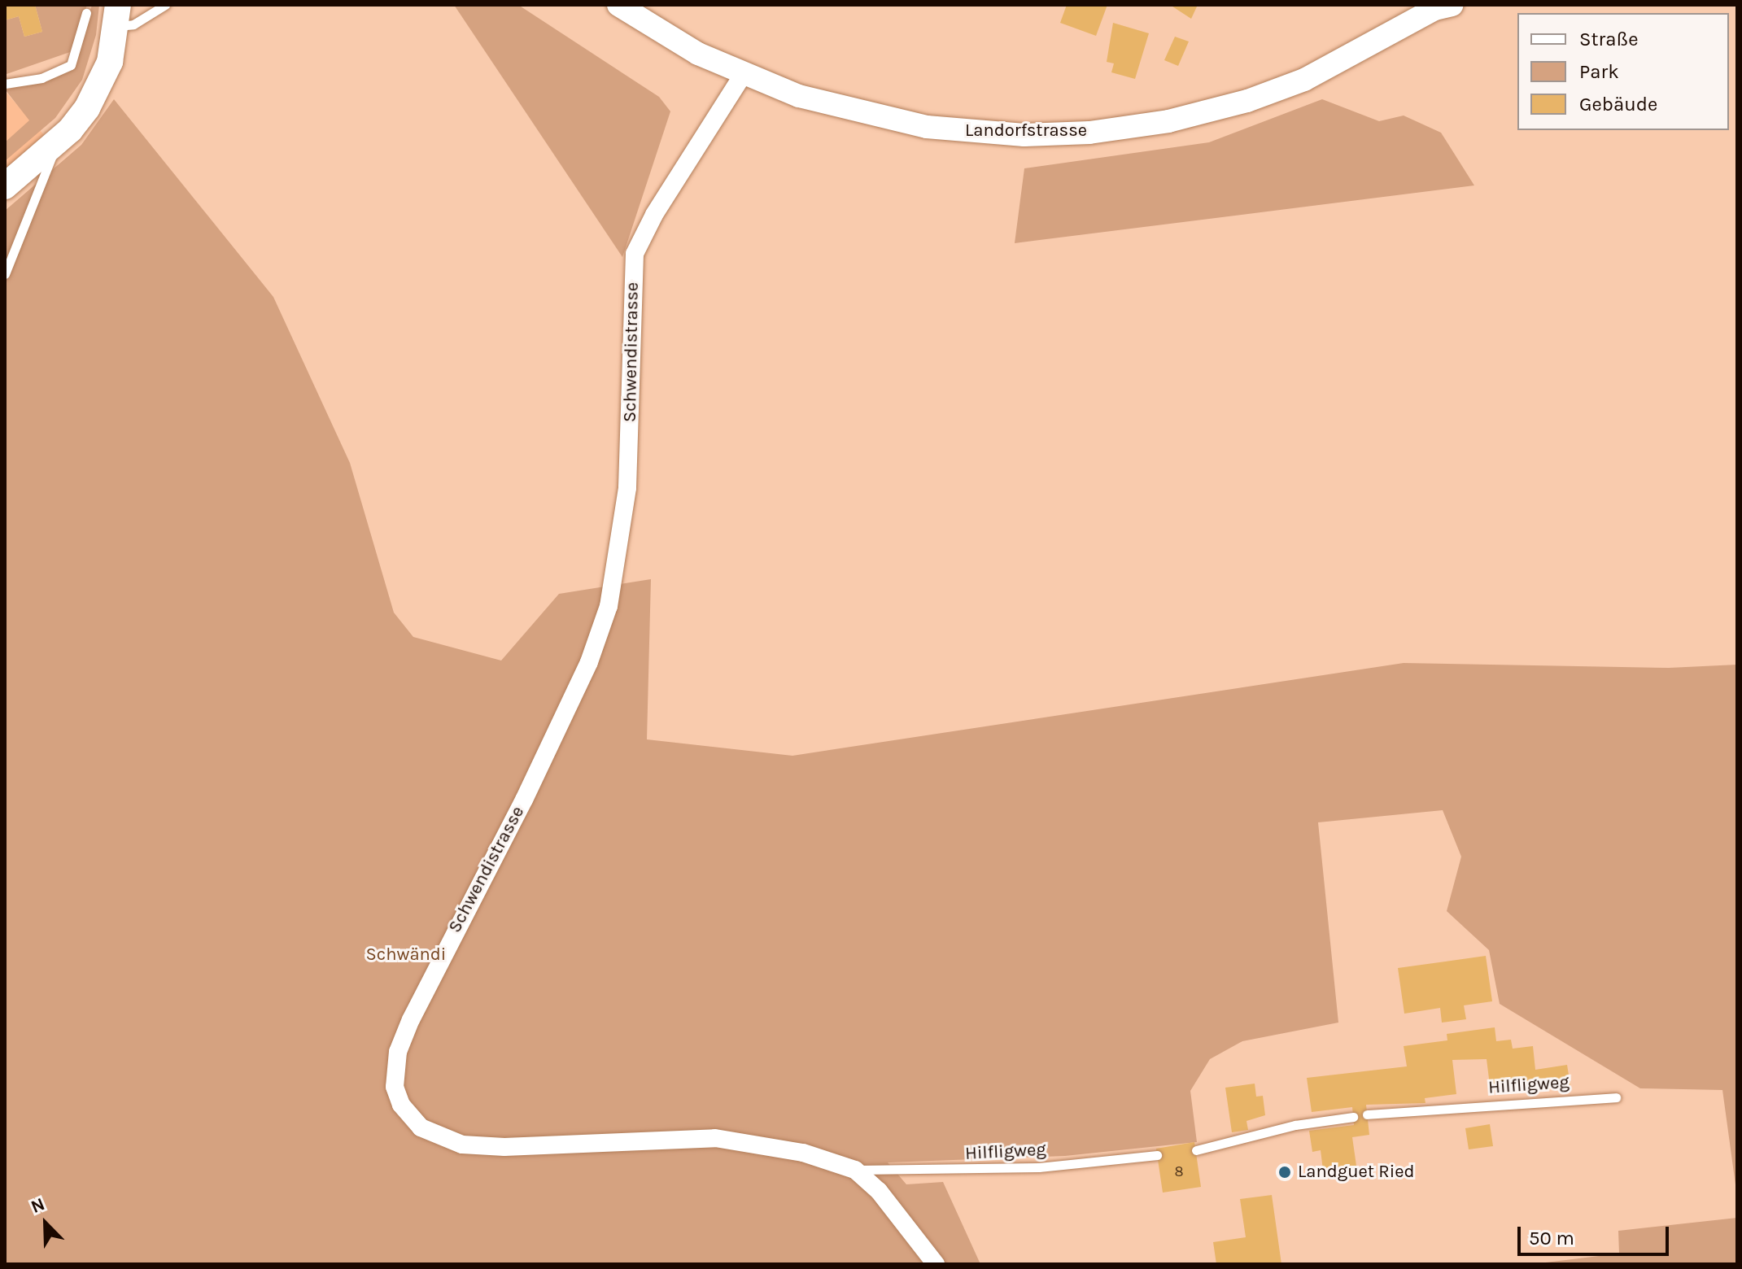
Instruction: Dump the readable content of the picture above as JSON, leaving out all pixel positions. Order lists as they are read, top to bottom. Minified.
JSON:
{"streets":{"street":["Landorfstrasse","Schwendistrasse"],"lane":["Hilfligweg"]},"crossings":[["Landorfstrasse","Schwendistrasse"],["Schwendistrasse","Hilfligweg"]],"parks":["Schwändi"],"places":["Landguet Ried"],"house_numbers":["8"],"legend":["Straße","Park","Gebäude"],"scale_bar":"50 m","north":"top left"}
